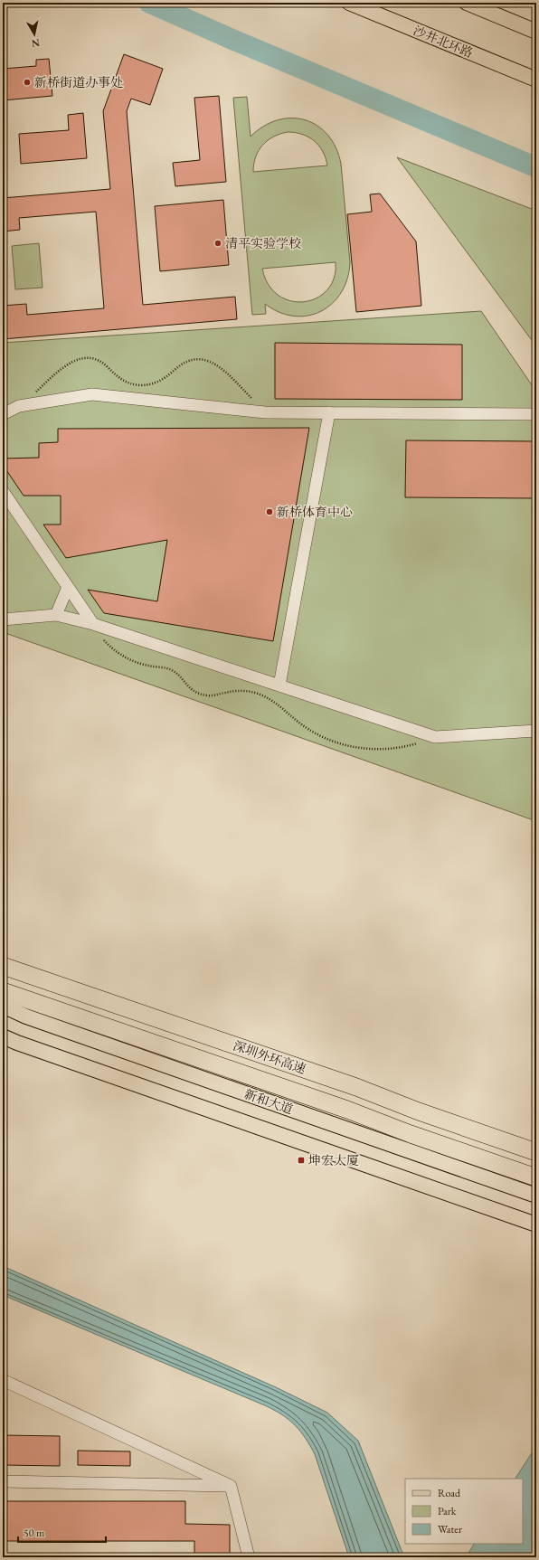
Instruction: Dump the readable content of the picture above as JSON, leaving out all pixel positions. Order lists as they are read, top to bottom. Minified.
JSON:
{"streets":{"highway":["深圳外环高速"],"main road":["沙井北环路","新和大道"]},"places":{"other":["新桥街道办事处","清平实验学校","新桥体育中心"],"transit":["坤宏大厦"]},"legend":["Road","Park","Water"],"scale_bar":"50 m","north":"bottom"}
